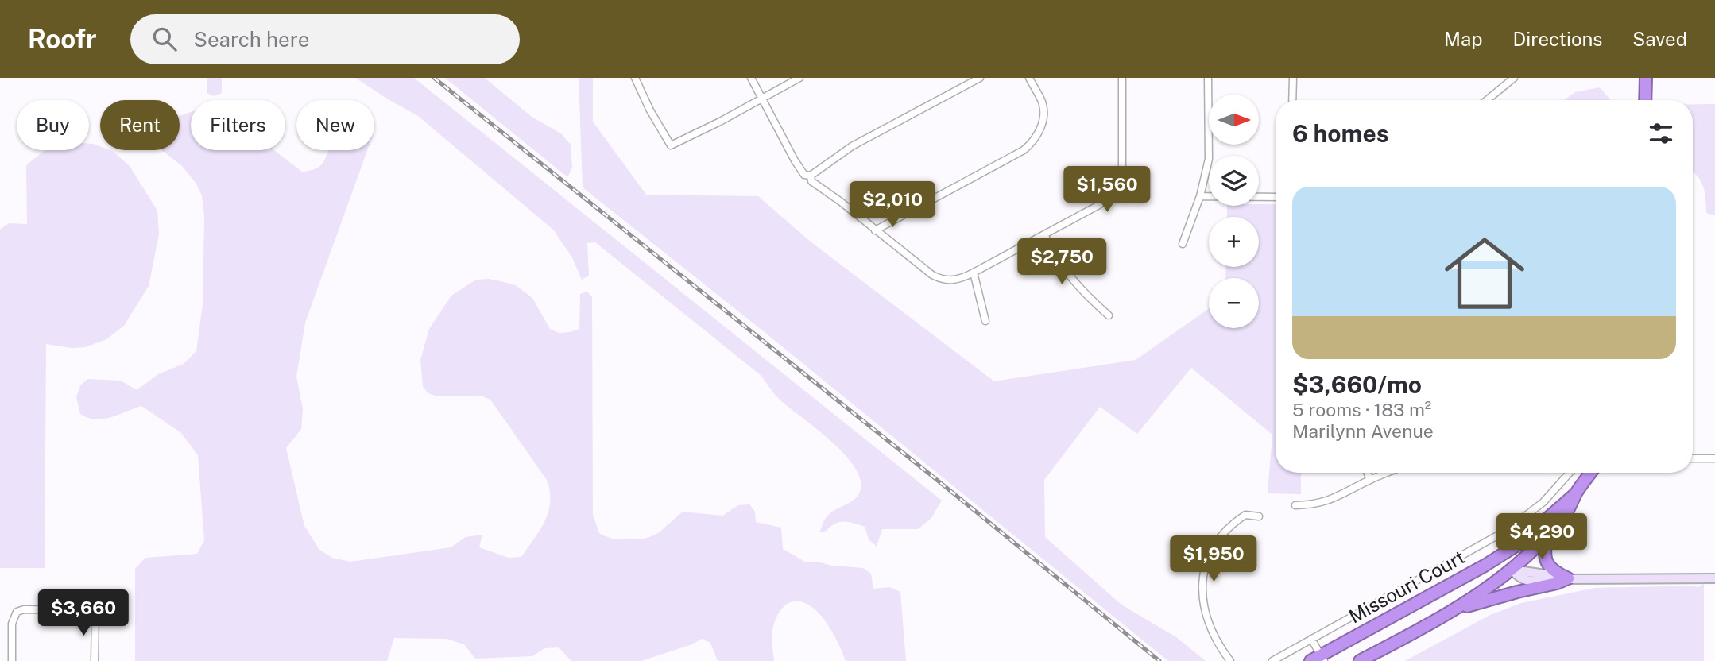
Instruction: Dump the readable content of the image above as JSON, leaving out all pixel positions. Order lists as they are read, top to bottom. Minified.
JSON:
{"streets":{"street":["Missouri Court"]},"north":"right","page":{"header":"Roofr","search":"Search here","nav":["Map","Directions","Saved"],"map_buttons":["+","−"],"chip":["Buy","Rent","Filters","New"],"heading":"6 homes","price":["$1,560","$2,010","$2,750","$4,290","$1,950","$3,660"],"list":[{"name":"$3,660/mo","note":"5 rooms · 183 m² · Marilynn Avenue"}]}}
